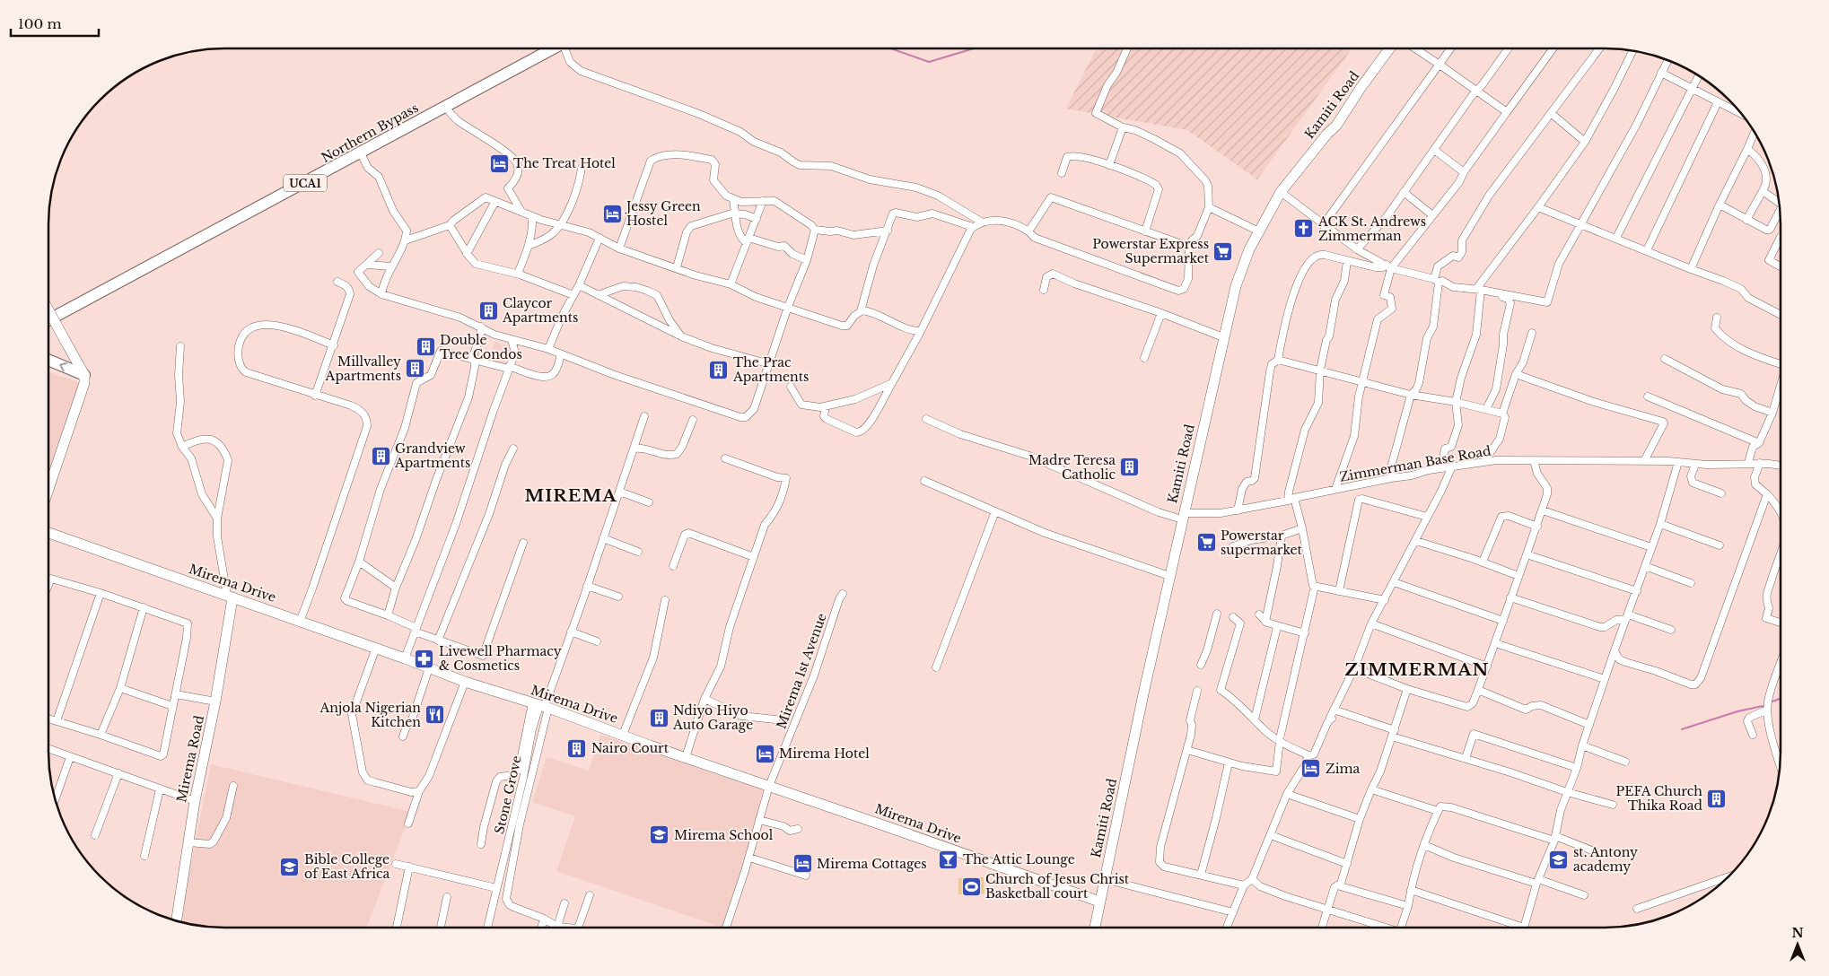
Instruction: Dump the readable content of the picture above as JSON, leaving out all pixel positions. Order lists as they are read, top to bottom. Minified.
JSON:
{"streets":{"main road":["Northern Bypass","UCA1"],"street":["Kamiti Road","Zimmerman Base Road","Mirema Drive","Mirema 1st Avenue","Mirema Road","Stone Grove"]},"crossings":[["Kamiti Road","Zimmerman Base Road"],["Kamiti Road","Mirema Drive"],["Mirema Drive","Mirema 1st Avenue"],["Mirema Drive","Mirema Road"],["Mirema Drive","Stone Grove"]],"districts":["MIREMA","ZIMMERMAN"],"places":{"hotel":["The Treat Hotel","Jessy Green Hostel","Mirema Hotel","Zima","Mirema Cottages"],"church":["ACK St. Andrews Zimmerman"],"supermarket":["Powerstar Express Supermarket","Powerstar supermarket"],"building":["Claycor Apartments","Double Tree Condos","Millvalley Apartments","The Prac Apartments","Grandview Apartments","Madre Teresa Catholic","Ndiyo Hiyo Auto Garage","Nairo Court","PEFA Church Thika Road"],"pharmacy":["Livewell Pharmacy & Cosmetics"],"restaurant":["Anjola Nigerian Kitchen"],"school or university":["Mirema School","st. Antony academy","Bible College of East Africa"],"bar":["The Attic Lounge"],"sports":["Church of Jesus Christ Basketball court"]},"scale_bar":"100 m","north":"top"}
